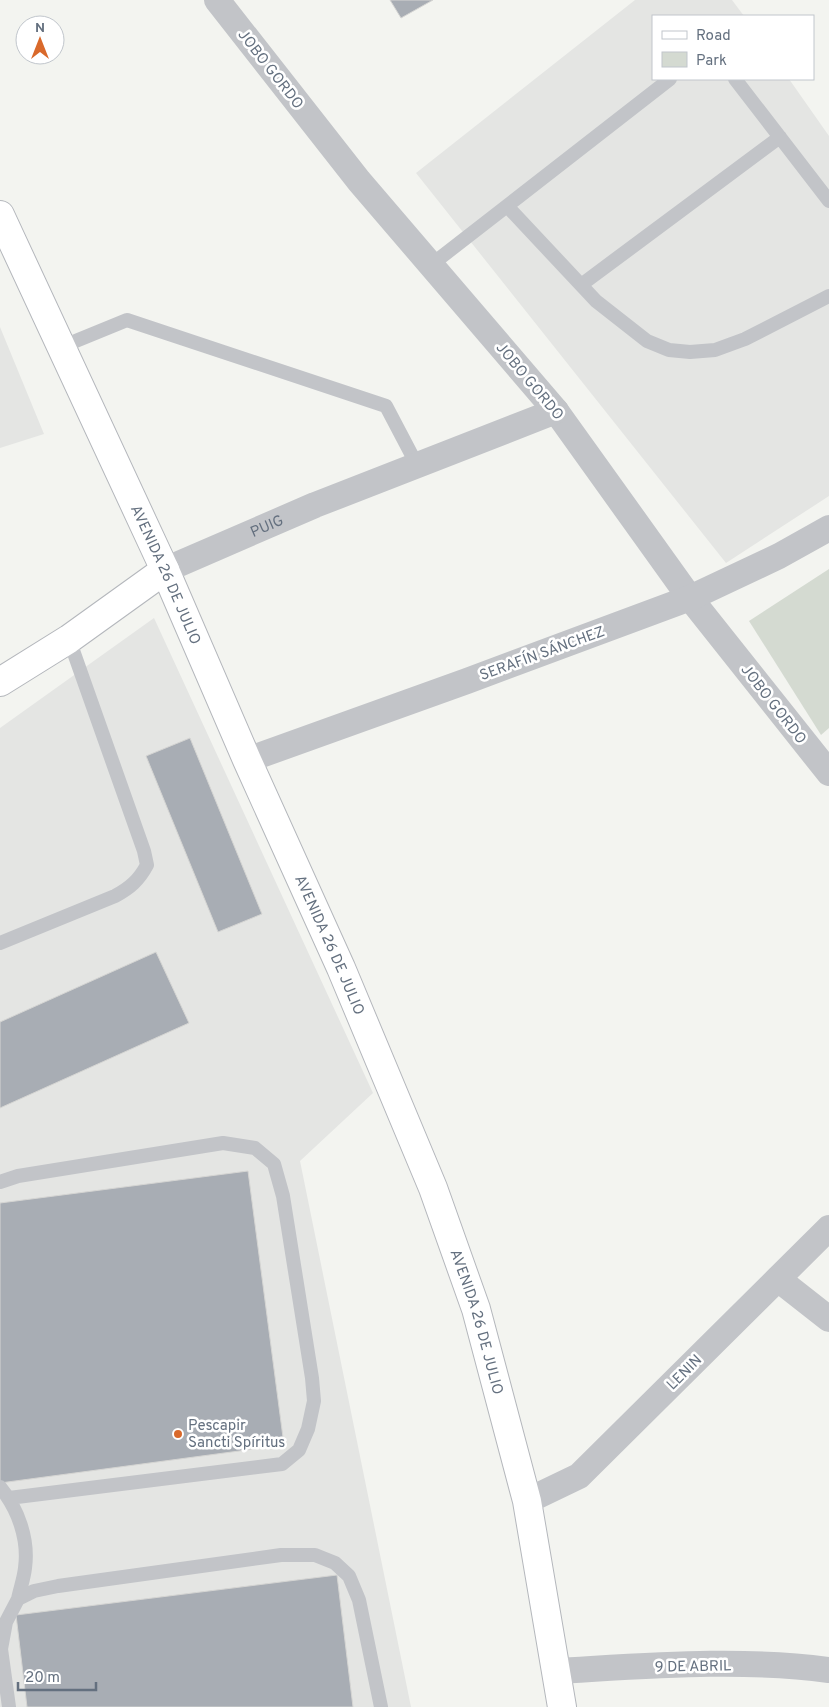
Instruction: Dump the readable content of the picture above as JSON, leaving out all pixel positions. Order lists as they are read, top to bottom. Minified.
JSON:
{"streets":{"main road":["PUIG","AVENIDA 26 DE JULIO"],"street":["JOBO GORDO","SERAFÍN SÁNCHEZ","LENIN","9 DE ABRIL"]},"crossings":[["JOBO GORDO","PUIG"],["JOBO GORDO","SERAFÍN SÁNCHEZ"],["PUIG","AVENIDA 26 DE JULIO"],["AVENIDA 26 DE JULIO","SERAFÍN SÁNCHEZ"],["AVENIDA 26 DE JULIO","LENIN"],["AVENIDA 26 DE JULIO","9 DE ABRIL"]],"places":["Pescapir Sancti Spíritus"],"legend":["Road","Park"],"scale_bar":"20 m","north":"top"}
